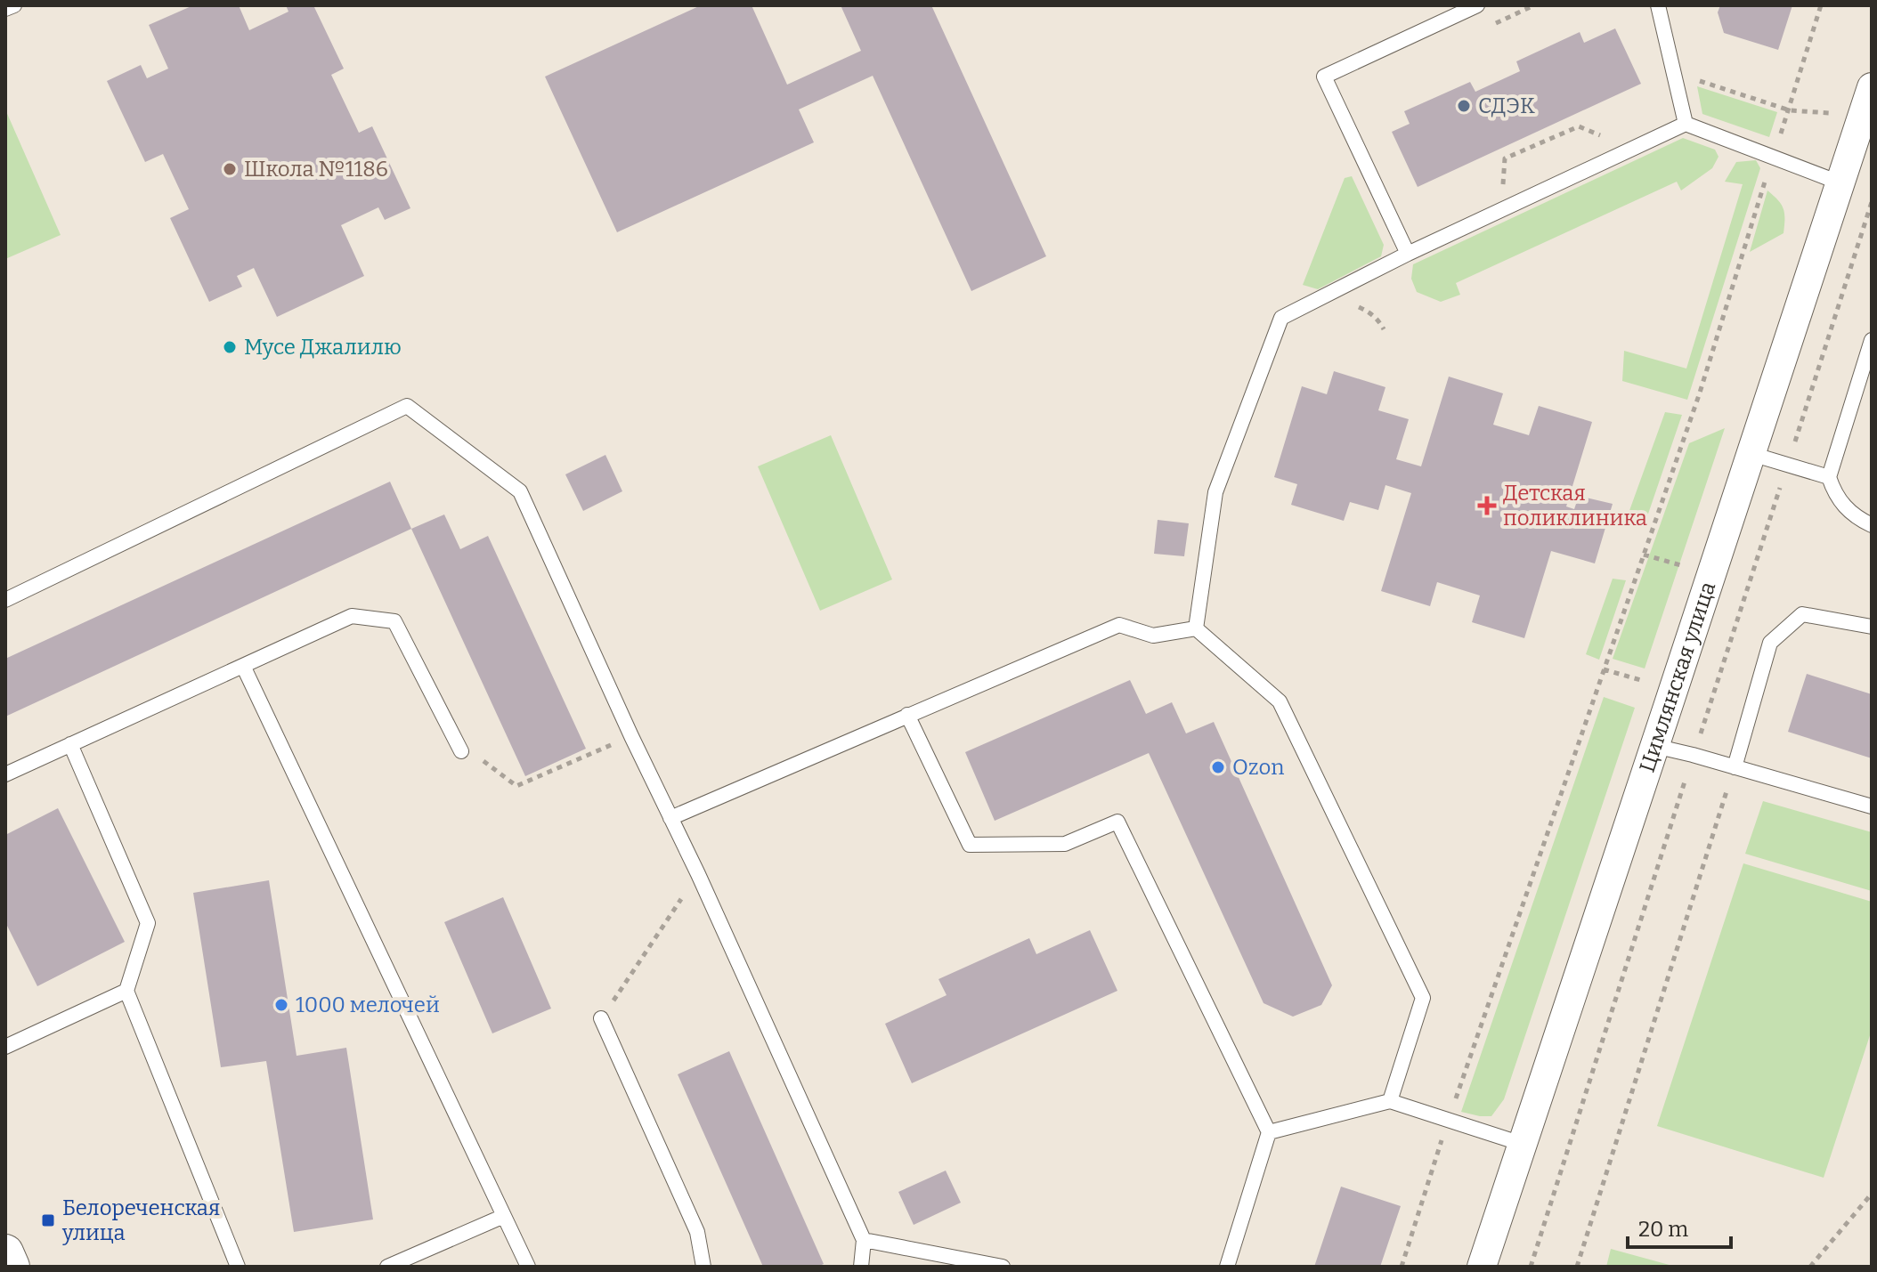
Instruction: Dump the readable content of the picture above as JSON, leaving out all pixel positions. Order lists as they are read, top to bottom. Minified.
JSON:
{"streets":{"street":["Цимлянская улица"]},"places":{"other":["СДЭК","Школа №1186","Мусе Джалилю","Ozon","1000 мелочей"],"health":["Детская поликлиника"],"transit":["Белореченская улица"]},"scale_bar":"20 m"}
